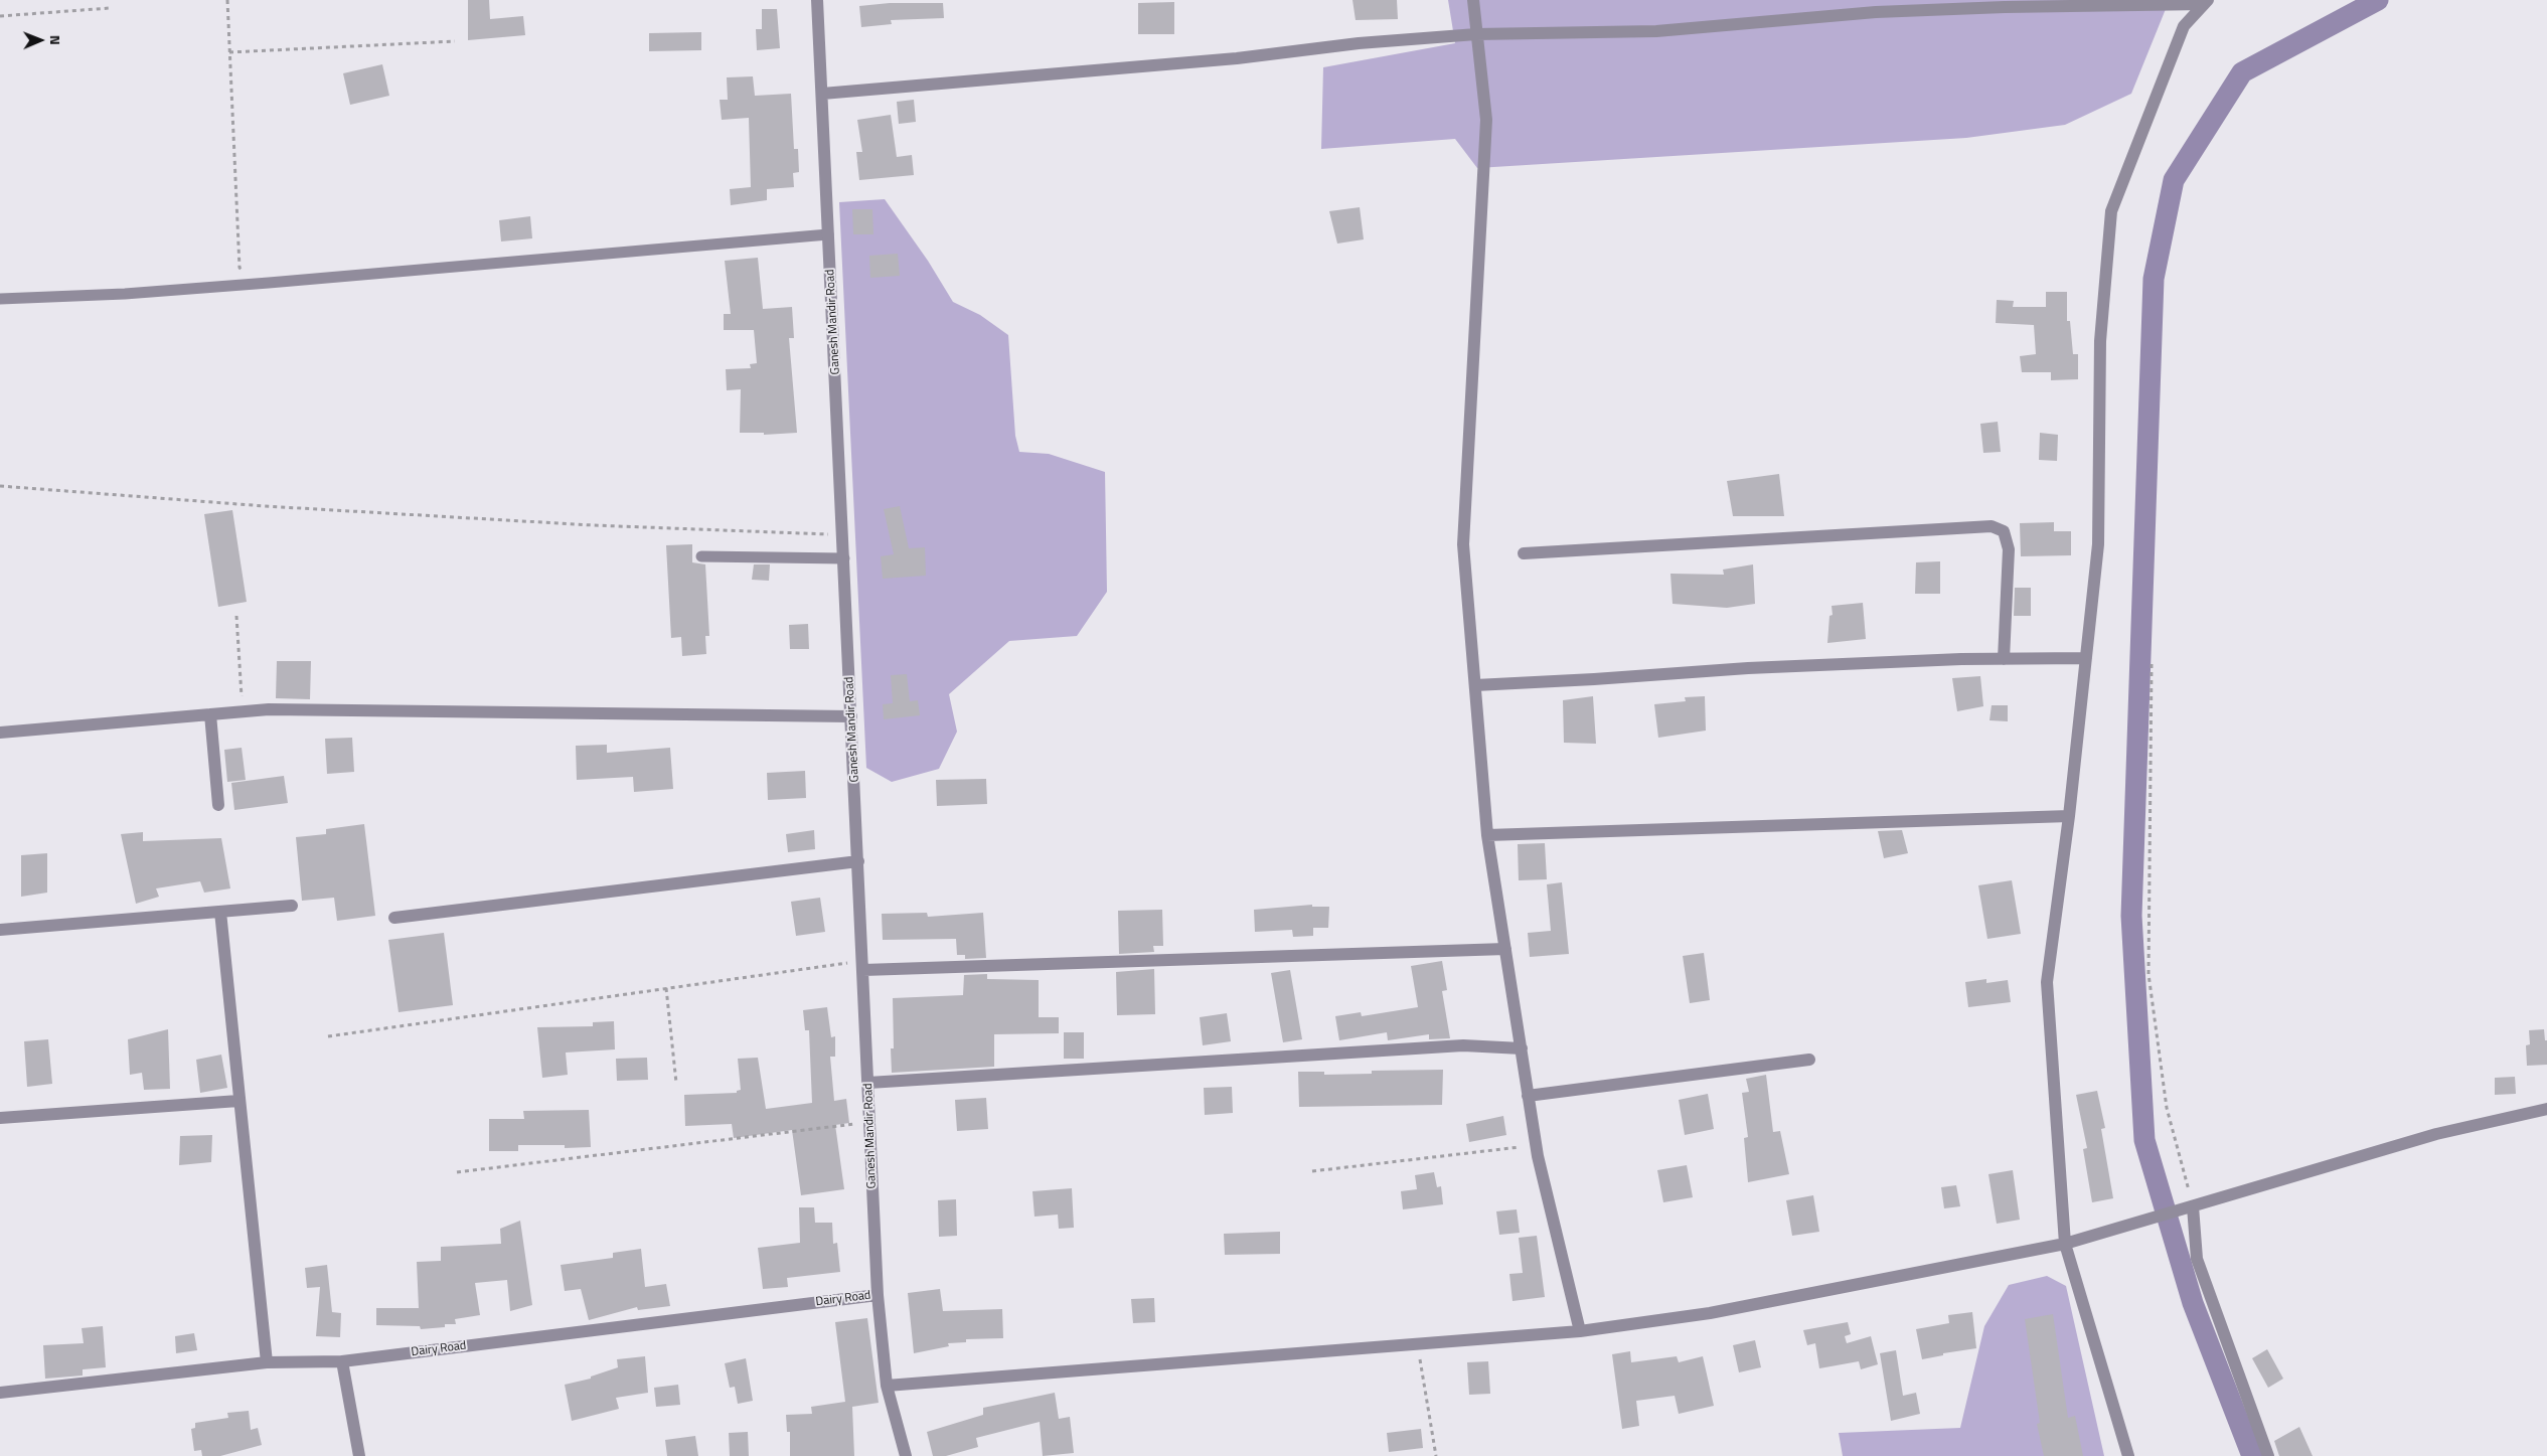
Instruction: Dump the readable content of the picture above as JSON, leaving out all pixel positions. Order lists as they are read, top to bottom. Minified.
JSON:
{"streets":{"street":["Ganesh Mandir Road","Dairy Road"]},"crossings":[["Ganesh Mandir Road","Dairy Road"]],"north":"right"}
